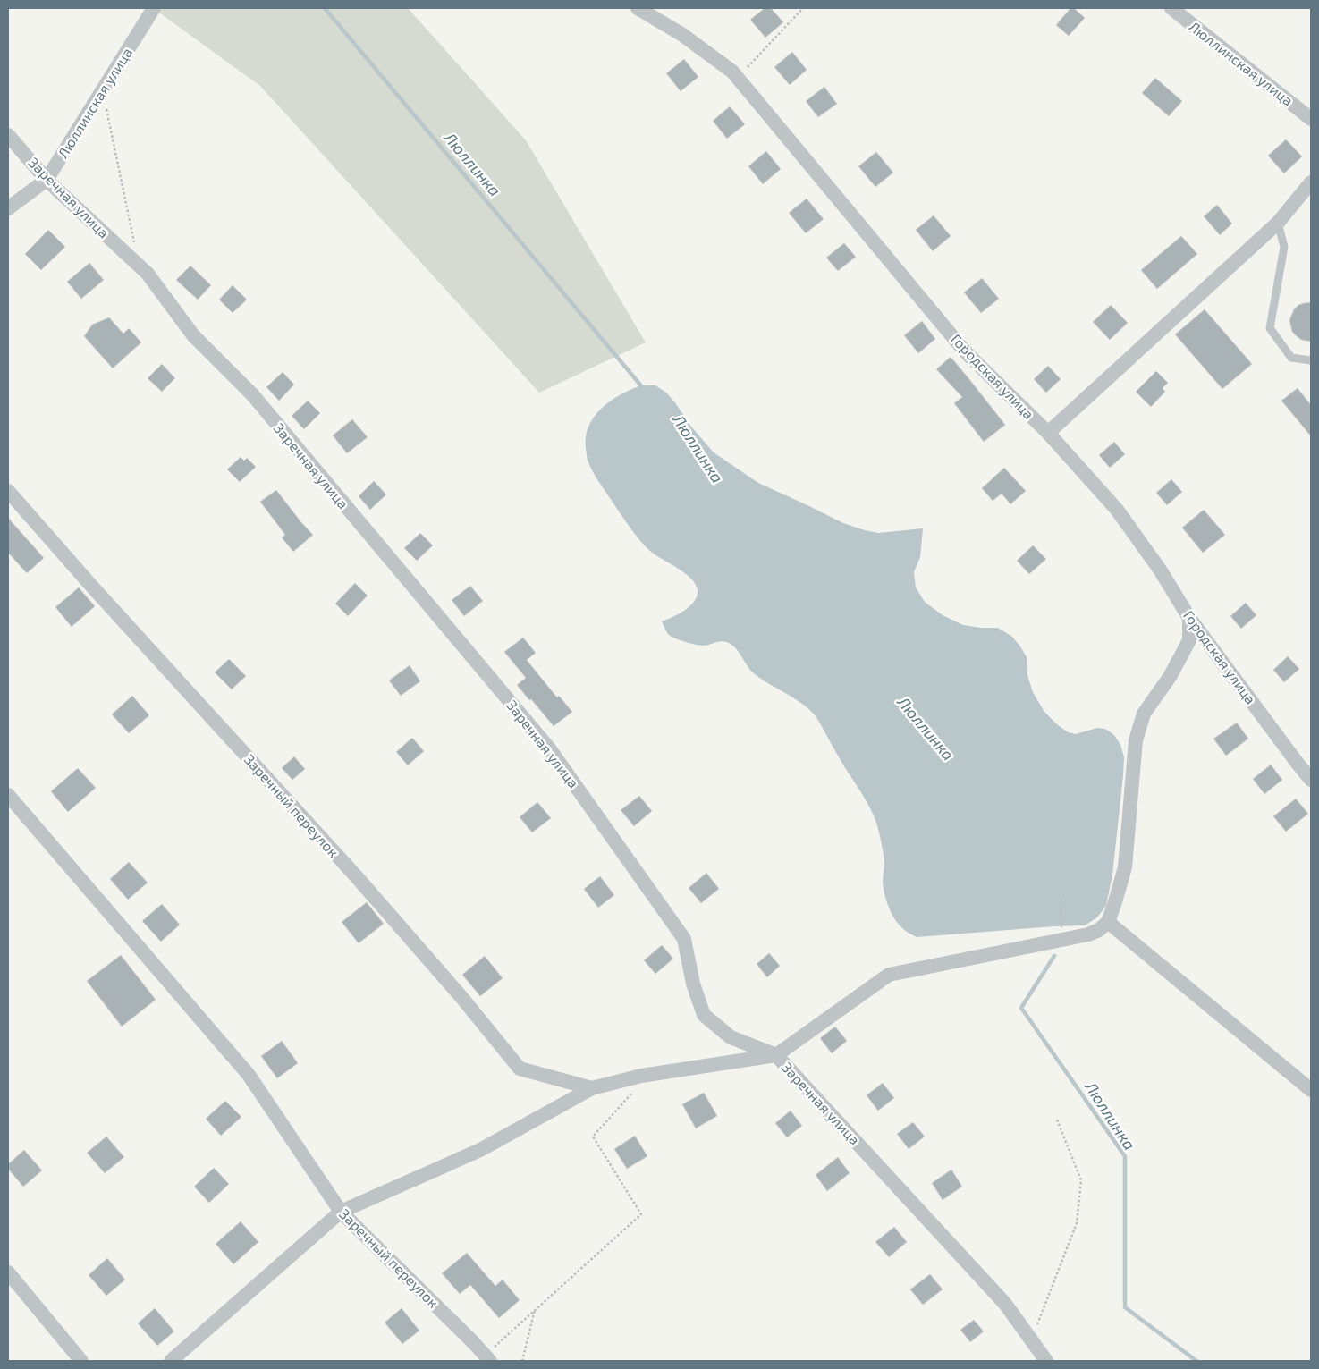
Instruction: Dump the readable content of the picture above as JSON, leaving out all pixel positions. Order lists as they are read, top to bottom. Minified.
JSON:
{"streets":{"street":["Люллинская улица","Заречная улица","Городская улица","Заречный переулок"]},"crossings":[["Люллинская улица","Заречная улица"]],"water":["Люллинка"]}
